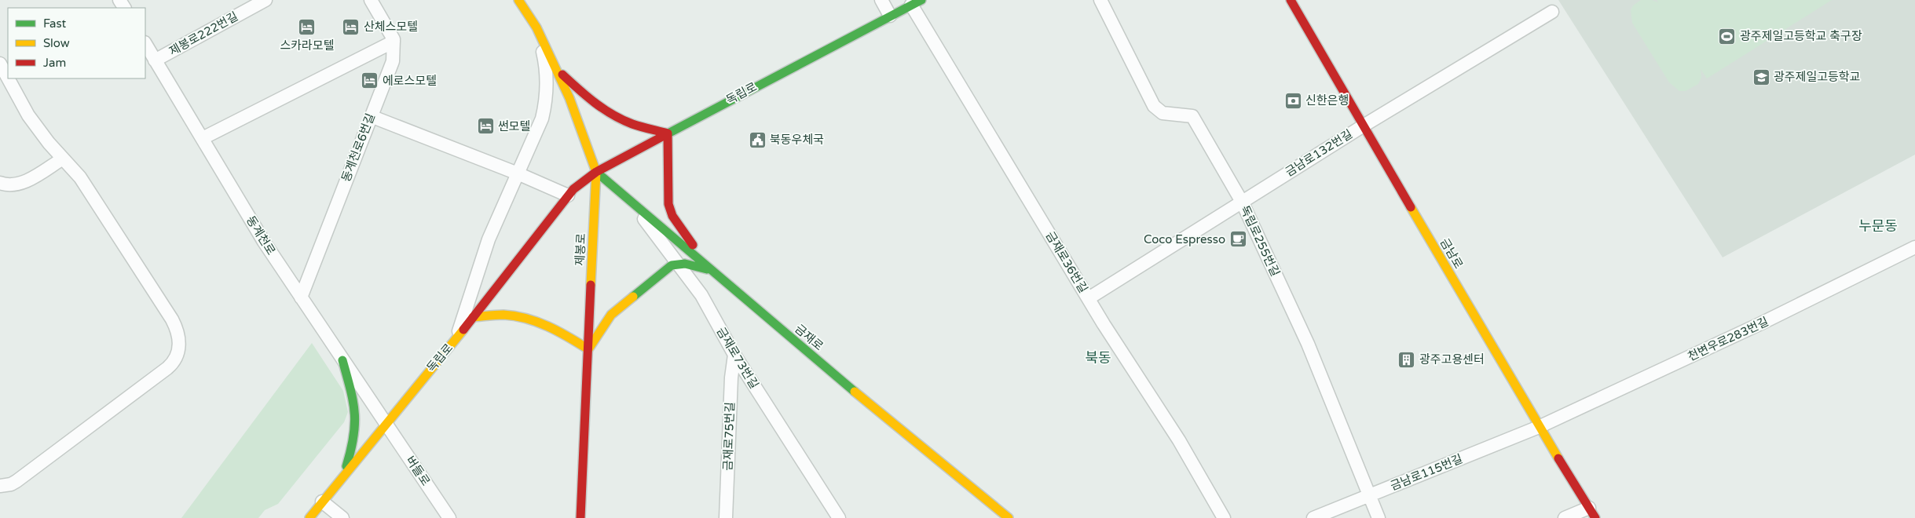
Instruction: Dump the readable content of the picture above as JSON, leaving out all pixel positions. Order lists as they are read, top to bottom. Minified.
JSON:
{"streets":{"street":["제봉로222번길","독립로","동계천로6번길","금남로132번길","동계천로","독립로255번길","제봉로","금남로","금재로36번길","금재로","천변우로283번길","금재로73번길","금재로75번길","버들로","금남로115번길"]},"crossings":[["제봉로222번길","동계천로"],["독립로","동계천로"],["독립로","제봉로"],["독립로","금재로36번길"],["독립로","금재로"],["독립로","버들로"],["동계천로6번길","동계천로"],["금남로132번길","독립로255번길"],["금남로132번길","금남로"],["금남로132번길","금재로36번길"],["동계천로","버들로"],["독립로255번길","금남로115번길"],["제봉로","금재로"],["금남로","천변우로283번길"],["금남로","금남로115번길"],["금재로","금재로73번길"],["천변우로283번길","금남로115번길"],["금재로73번길","금재로75번길"]],"districts":["누문동","북동"],"places":{"hotel":["산체스모텔","스카라모텔","에로스모텔","썬모텔"],"sports":["광주제일고등학교 축구장"],"school or university":["광주제일고등학교"],"bank":["신한은행"],"public building":["북동우체국"],"cafe":["Coco Espresso"],"building":["광주고용센터"]},"legend":["Fast","Slow","Jam"]}
